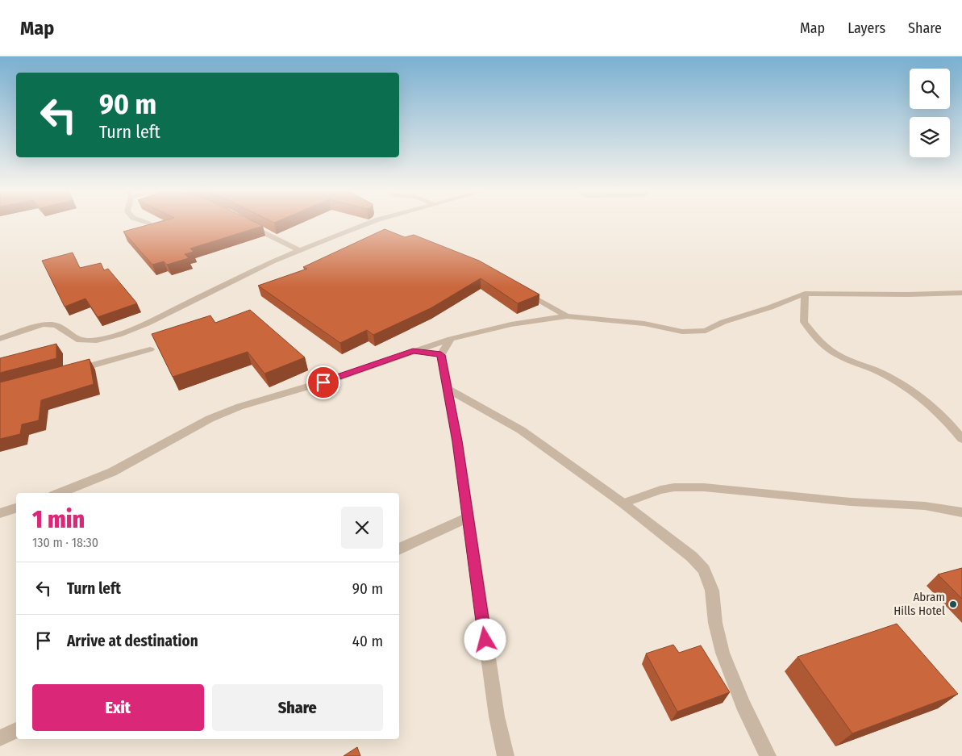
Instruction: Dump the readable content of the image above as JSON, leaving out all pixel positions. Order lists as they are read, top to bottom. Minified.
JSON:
{"places":["Abram Hills Hotel"],"page":{"header":"Map","nav":["Map","Layers","Share"],"turn":["90 m","Turn left"],"heading":["1 min","130 m · 18:30"],"list":[{"name":"Turn left","value":"90 m"},{"name":"Arrive at destination","value":"40 m"}],"buttons":["Exit","Share"]}}
